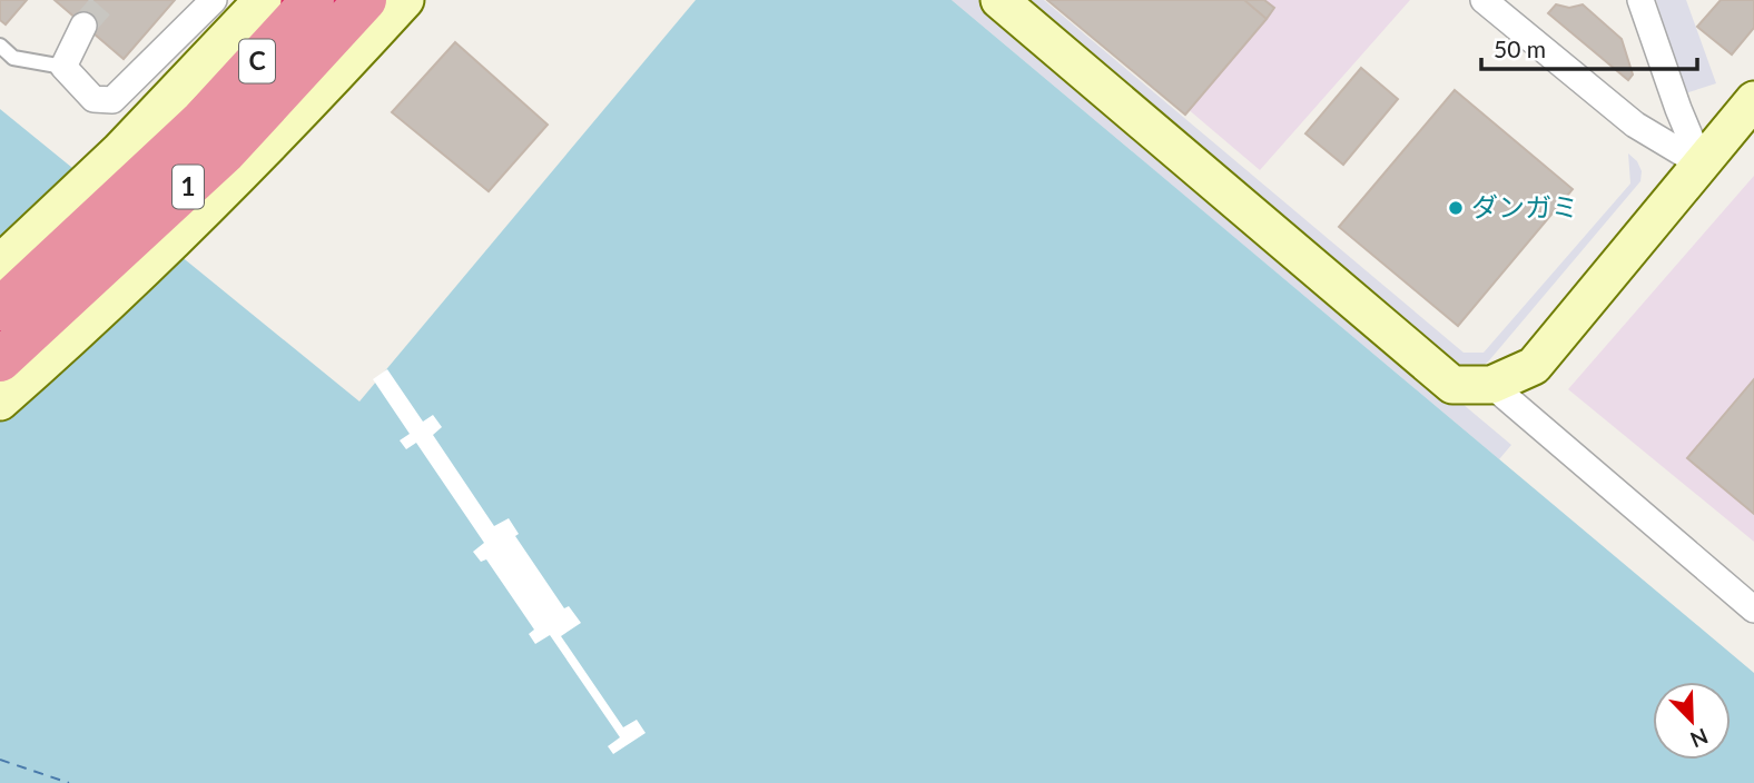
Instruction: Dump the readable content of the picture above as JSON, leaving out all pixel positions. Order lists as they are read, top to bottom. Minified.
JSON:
{"streets":{"highway":["C","1"]},"crossings":[["C","1"]],"places":["ダンガミ"],"scale_bar":"50 m","north":"bottom right"}
